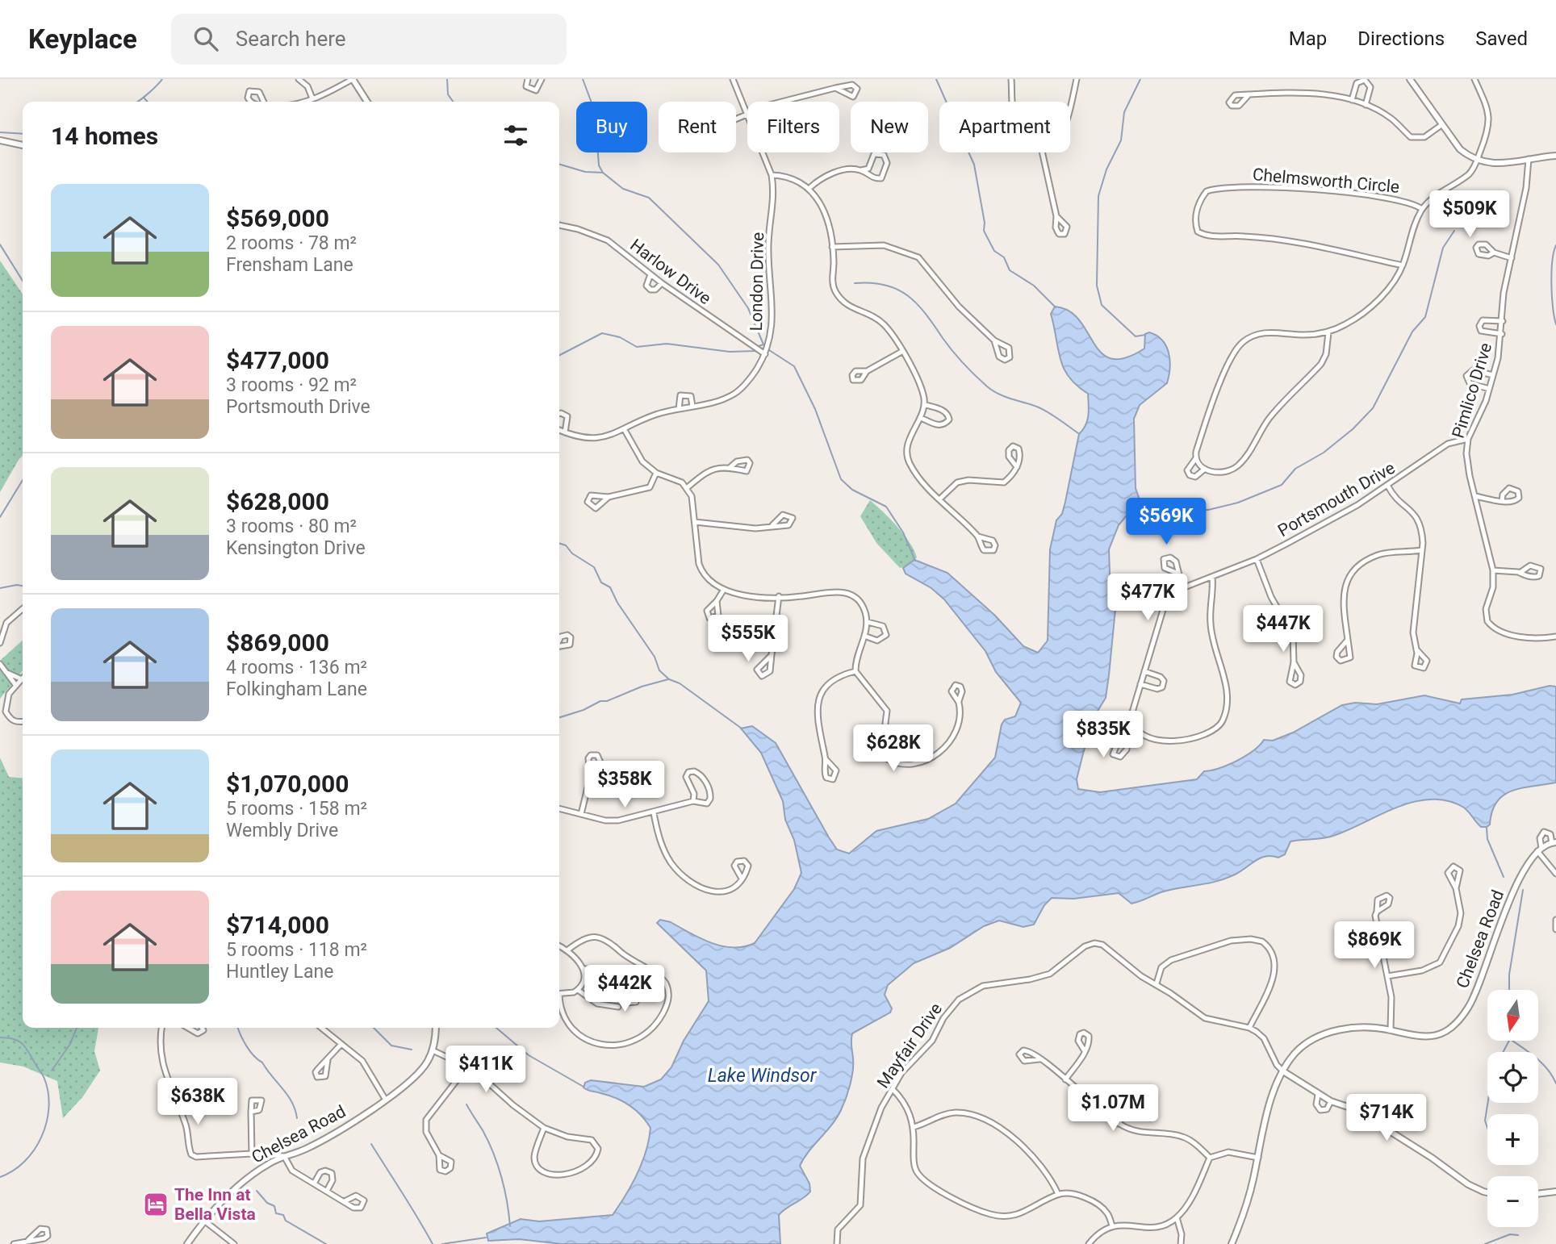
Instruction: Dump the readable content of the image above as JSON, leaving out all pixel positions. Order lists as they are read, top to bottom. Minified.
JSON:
{"streets":{"street":["Chelmsworth Circle","Harlow Drive","London Drive","Pimlico Drive","Portsmouth Drive","Chelsea Road","Mayfair Drive"]},"crossings":[["Harlow Drive","London Drive"],["Pimlico Drive","Portsmouth Drive"]],"water":["Lake Windsor"],"places":{"hotel":["The Inn at Bella Vista"]},"north":"bottom","page":{"header":"Keyplace","search":"Search here","nav":["Map","Directions","Saved"],"chip":["Buy","Rent","Filters","New","Apartment"],"heading":"14 homes","list":[{"name":"$569,000","note":"2 rooms · 78 m² · Frensham Lane"},{"name":"$477,000","note":"3 rooms · 92 m² · Portsmouth Drive"},{"name":"$628,000","note":"3 rooms · 80 m² · Kensington Drive"},{"name":"$869,000","note":"4 rooms · 136 m² · Folkingham Lane"},{"name":"$1,070,000","note":"5 rooms · 158 m² · Wembly Drive"},{"name":"$714,000","note":"5 rooms · 118 m² · Huntley Lane"}],"price":["$509K","$569K","$477K","$447K","$555K","$835K","$628K","$358K","$869K","$442K","$411K","$638K","$1.07M","$714K"],"map_buttons":["+","−"]}}
